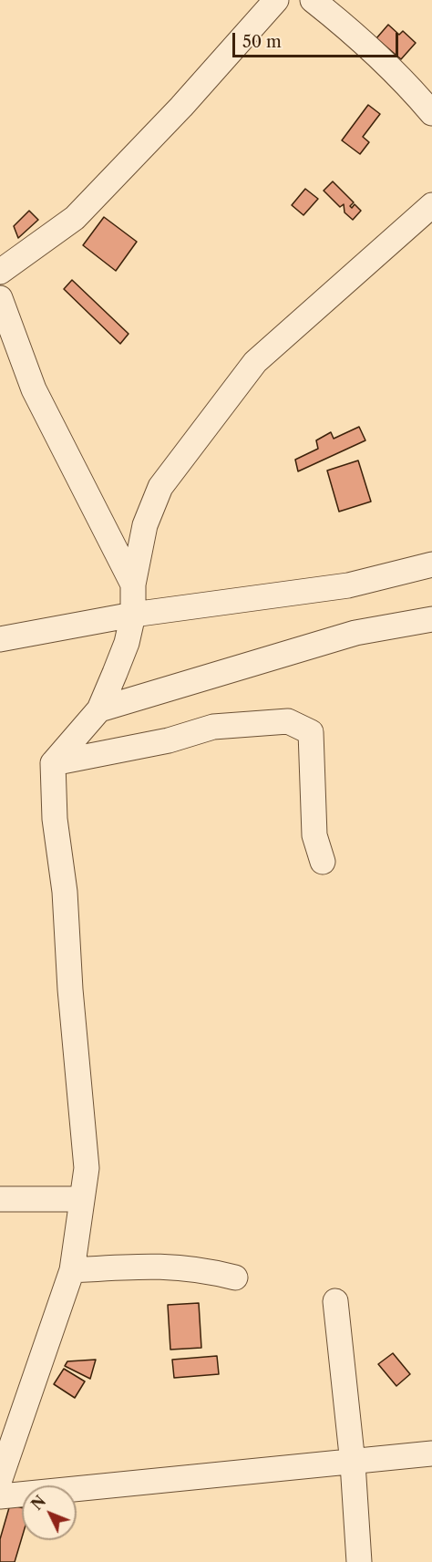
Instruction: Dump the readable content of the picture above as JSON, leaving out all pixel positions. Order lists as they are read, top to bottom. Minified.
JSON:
{"scale_bar":"50 m","north":"top left"}
